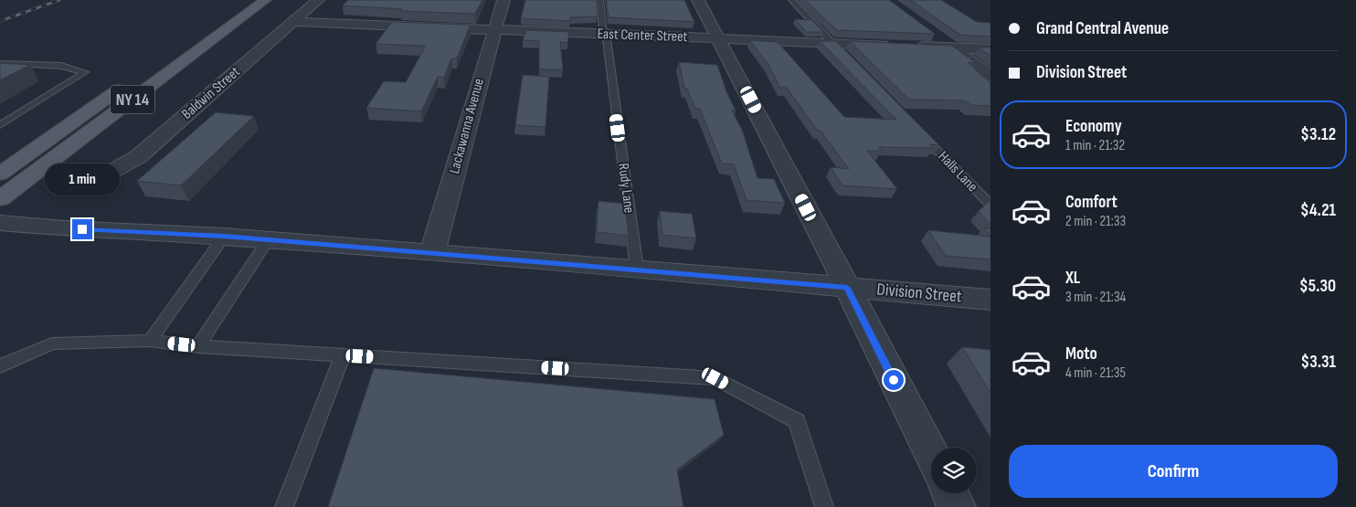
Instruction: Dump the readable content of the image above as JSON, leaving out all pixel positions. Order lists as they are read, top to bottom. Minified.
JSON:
{"streets":{"main road":["NY 14"],"street":["East Center Street","Baldwin Street","Lackawanna Avenue","Division Street"],"lane":["Halls Lane","Rudy Lane"]},"crossings":[["East Center Street","Baldwin Street"],["East Center Street","Lackawanna Avenue"],["East Center Street","Rudy Lane"],["Lackawanna Avenue","Division Street"],["Rudy Lane","Division Street"]],"page":{"banner":["Grand Central Avenue","Division Street"],"list":[{"name":"Economy","note":"1 min · 21:32","value":"$3.12"},{"name":"Comfort","note":"2 min · 21:33","value":"$4.21"},{"name":"XL","note":"3 min · 21:34","value":"$5.30"},{"name":"Moto","note":"4 min · 21:35","value":"$3.31"}],"bubble":"1 min","buttons":"Confirm"}}
